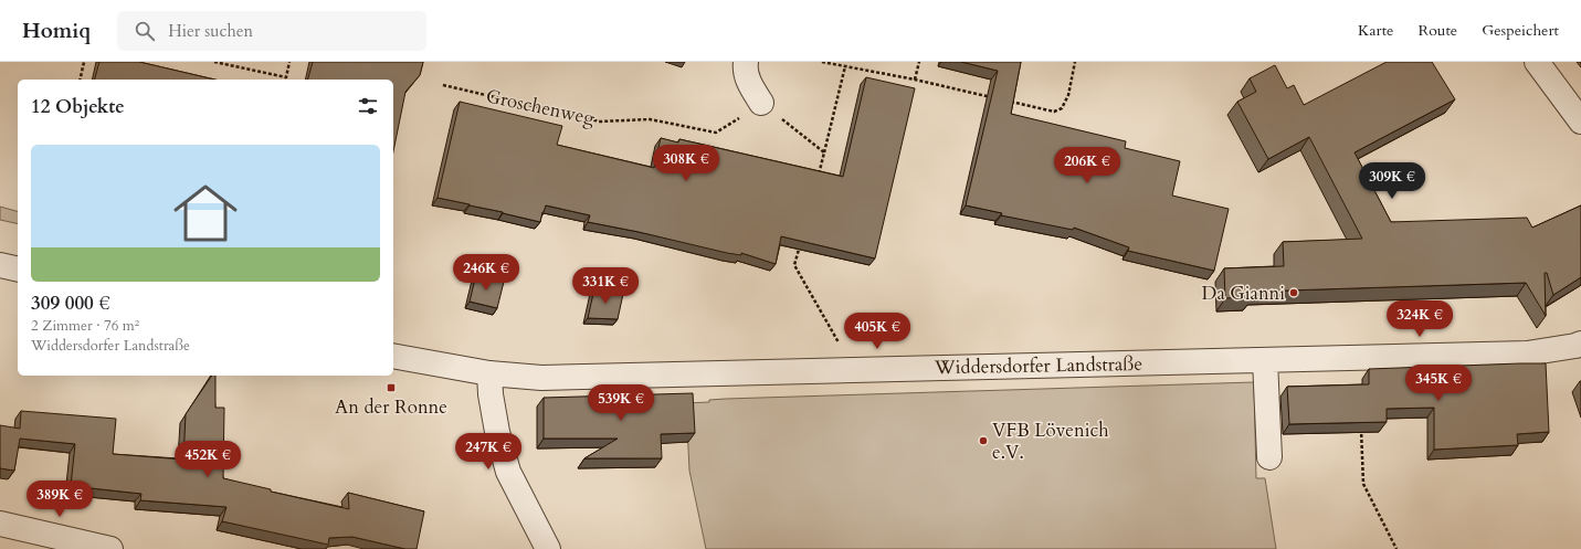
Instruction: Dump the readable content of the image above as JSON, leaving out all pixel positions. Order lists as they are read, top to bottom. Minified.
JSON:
{"streets":{"street":["Widdersdorfer Landstraße"],"path":["Groschenweg"]},"places":{"other":["Da Gianni","VFB Lövenich e.V."],"transit":["An der Ronne"]},"page":{"header":"Homiq","search":"Hier suchen","nav":["Karte","Route","Gespeichert"],"heading":"12 Objekte","list":[{"name":"309 000 €","note":"2 Zimmer · 76 m² · Widdersdorfer Landstraße"}],"price":["308K €","206K €","309K €","246K €","331K €","324K €","405K €","345K €","539K €","247K €","452K €","389K €"]}}
